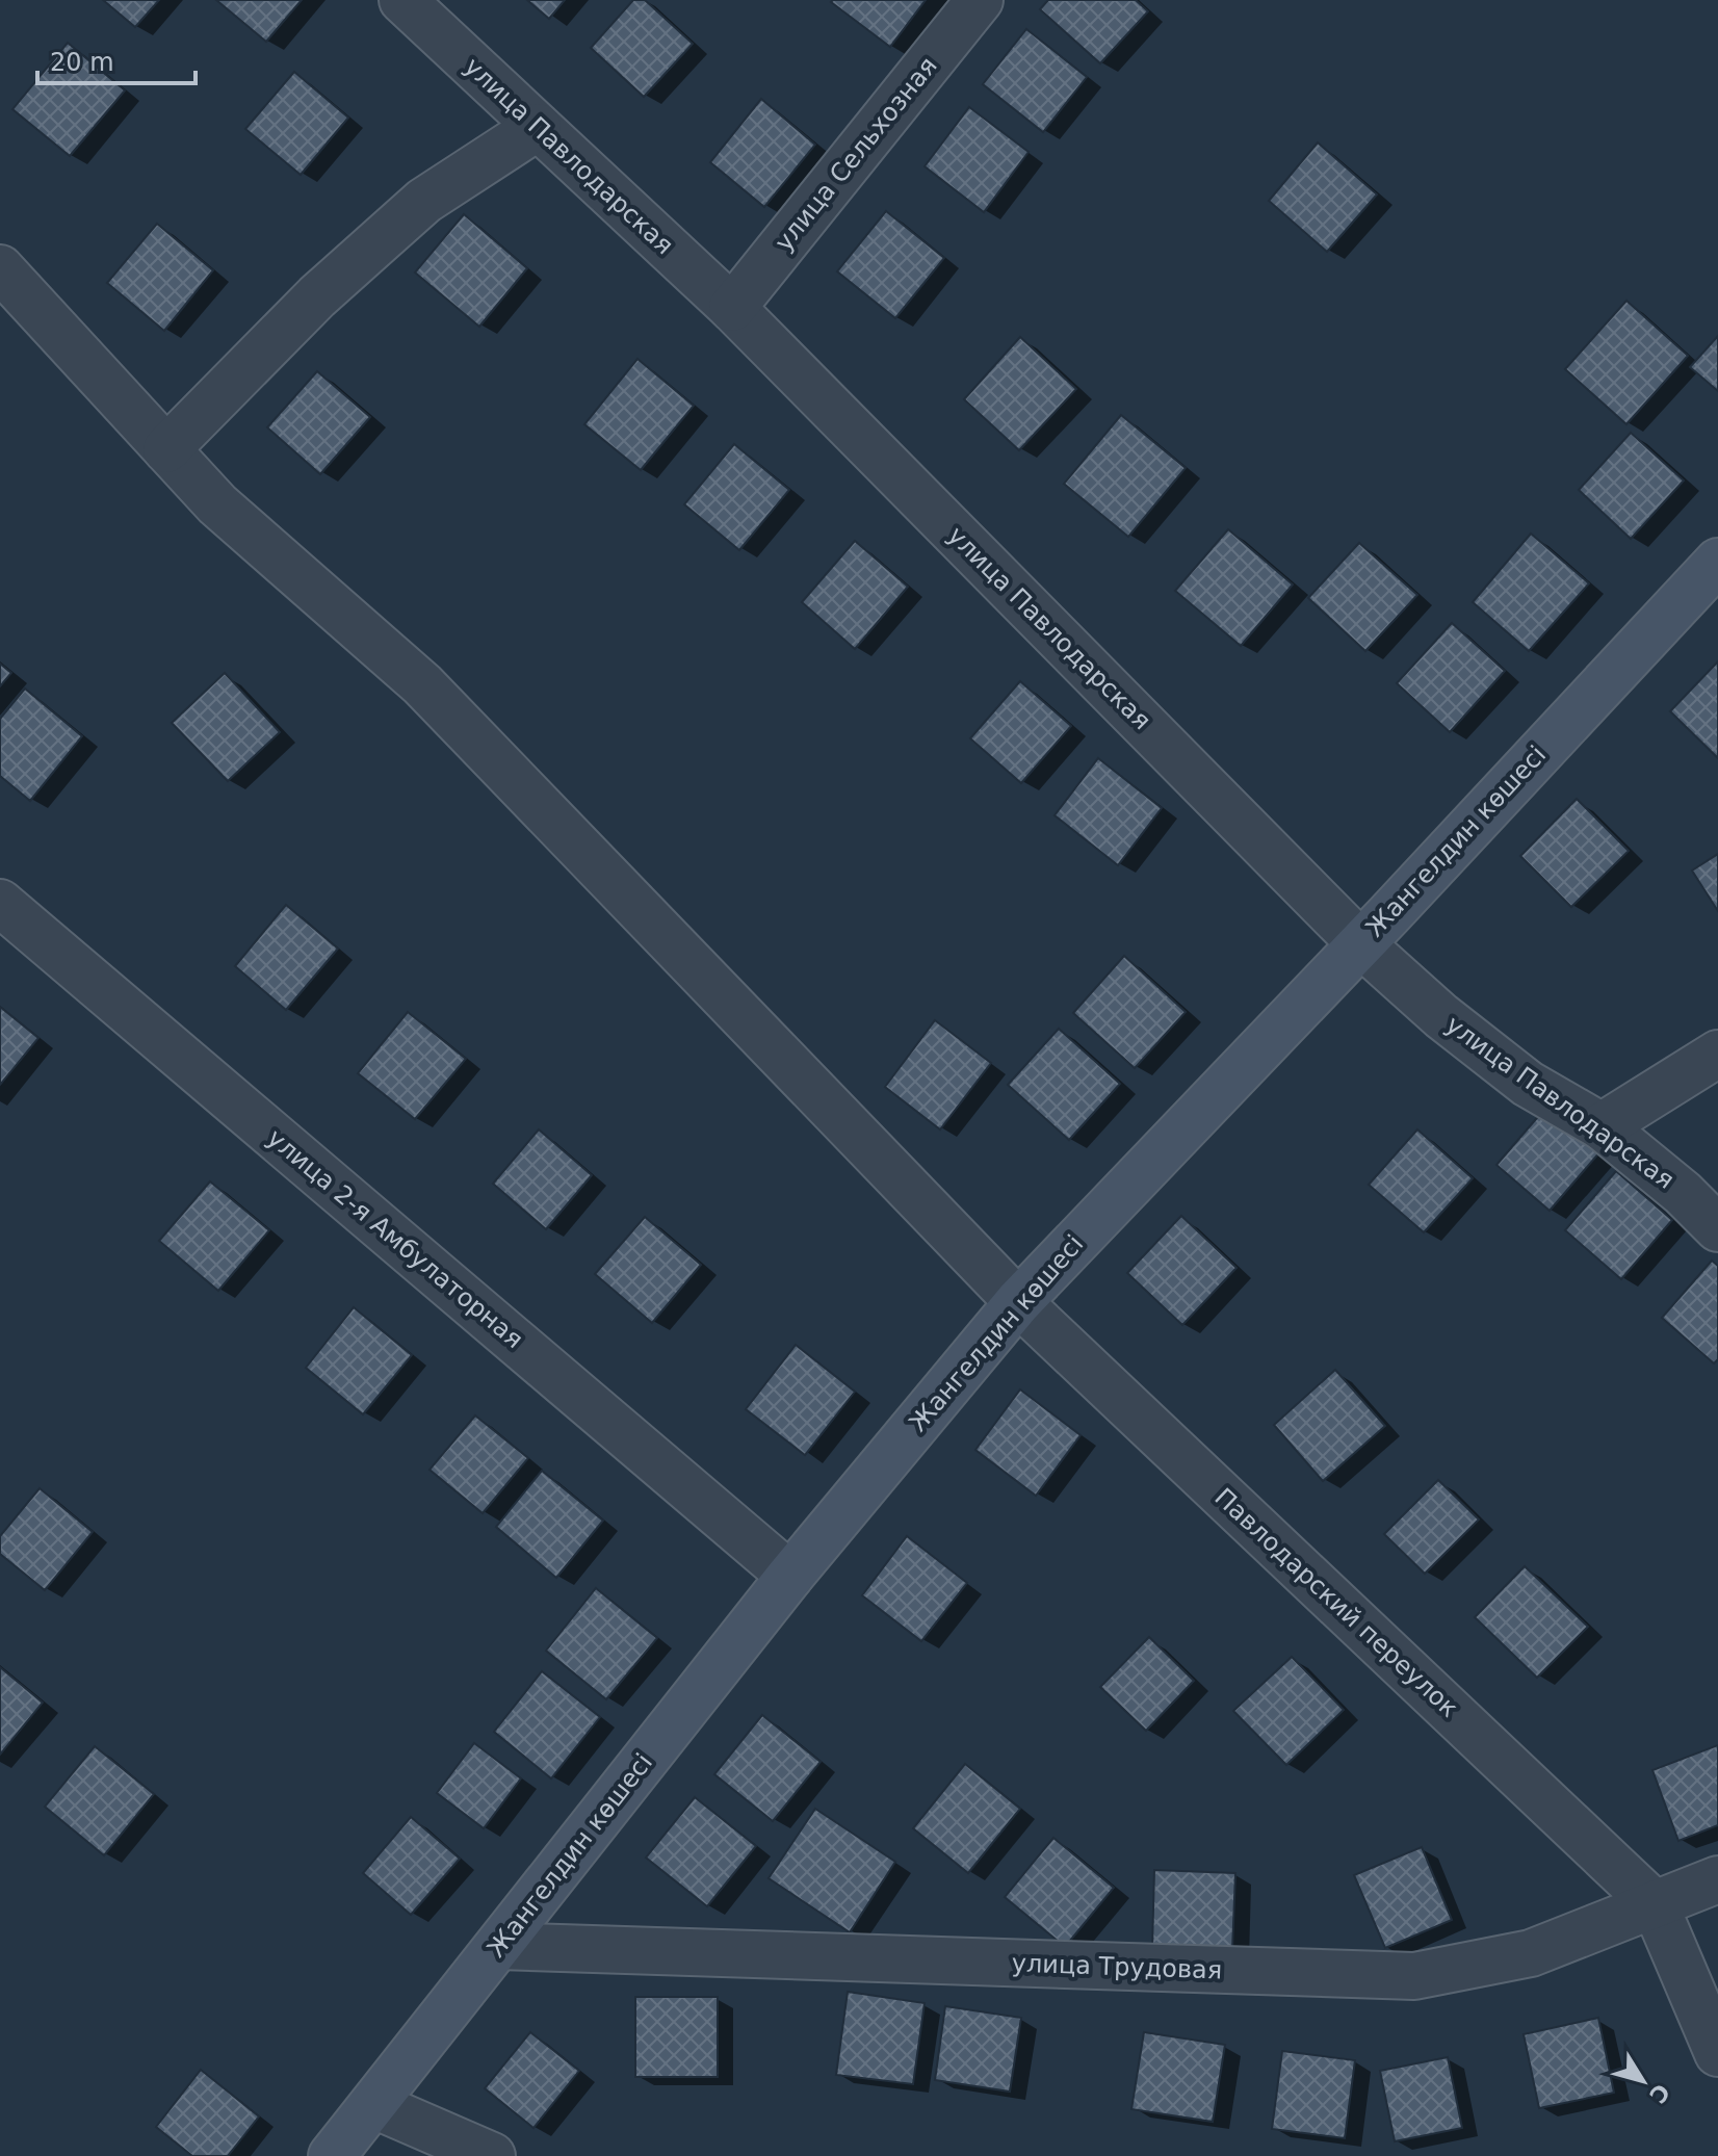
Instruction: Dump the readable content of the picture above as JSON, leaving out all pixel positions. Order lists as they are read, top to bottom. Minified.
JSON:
{"streets":{"main road":["Жангелдин көшесі"],"street":["улица Сельхозная","улица Павлодарская","улица 2-я Амбулаторная","Павлодарский переулок","улица Трудовая"]},"crossings":[["улица Сельхозная","улица Павлодарская"],["улица Павлодарская","Жангелдин көшесі"],["Жангелдин көшесі","улица 2-я Амбулаторная"],["Жангелдин көшесі","Павлодарский переулок"],["Жангелдин көшесі","улица Трудовая"],["Павлодарский переулок","улица Трудовая"]],"scale_bar":"20 m","north":"bottom right"}
